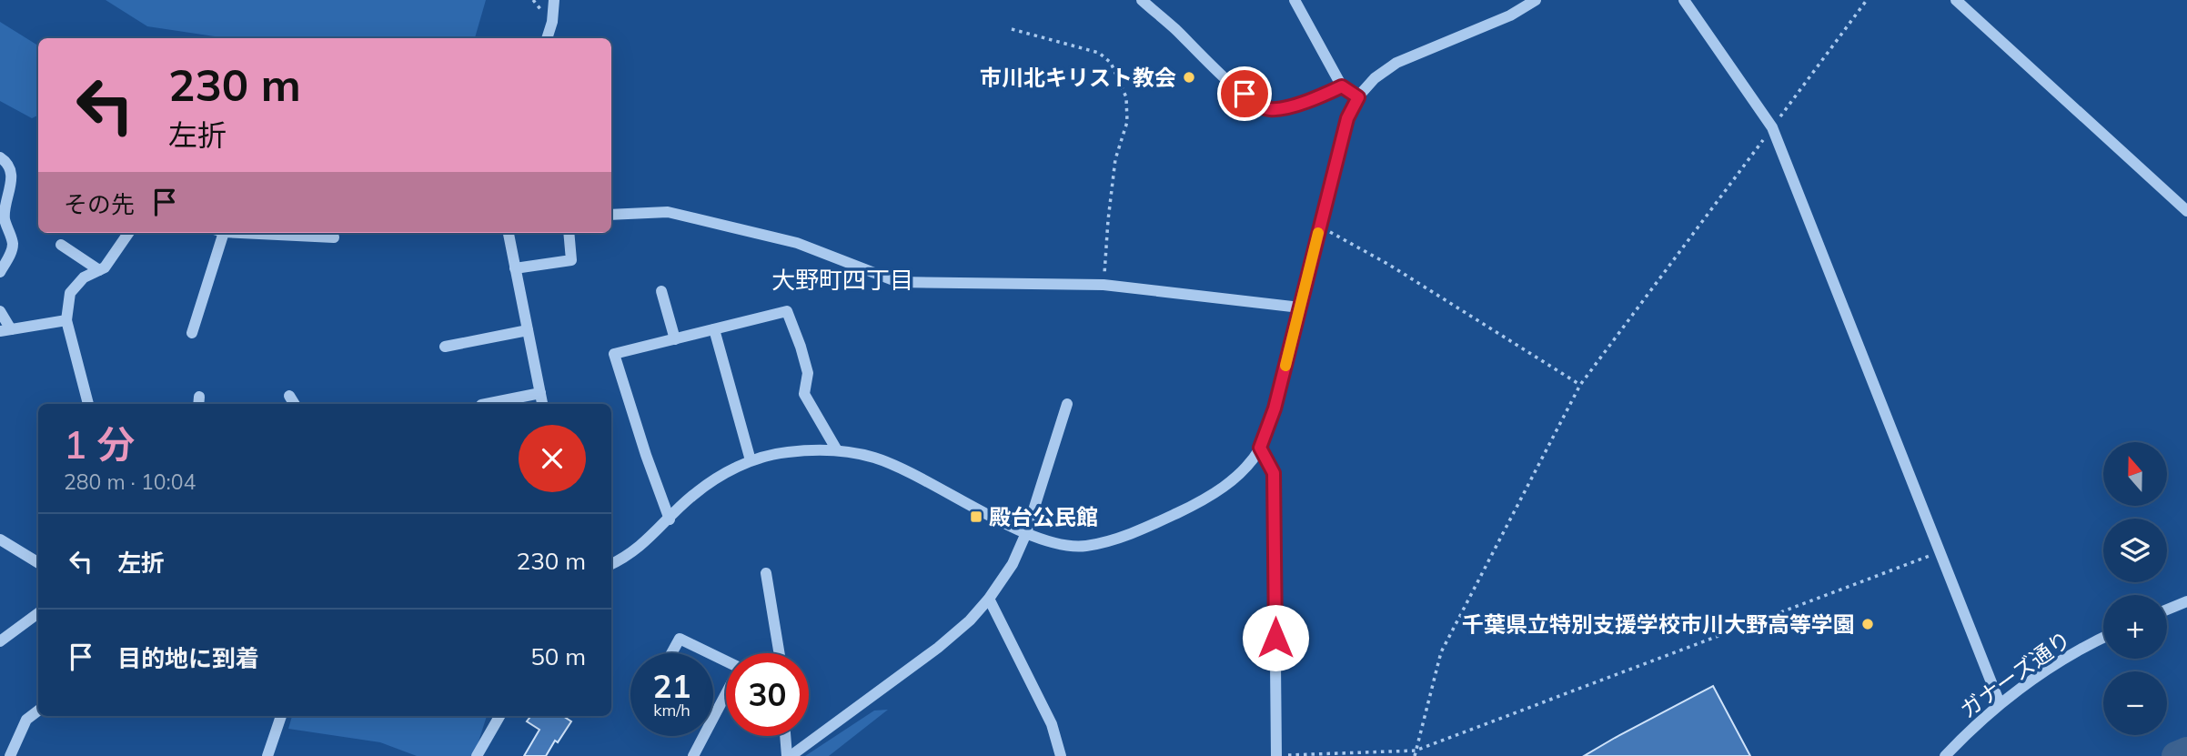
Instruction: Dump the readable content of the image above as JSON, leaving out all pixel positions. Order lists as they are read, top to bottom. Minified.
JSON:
{"streets":{"street":["ガナーズ通り"]},"districts":["大野町四丁目"],"places":{"other":["市川北キリスト教会","千葉県立特別支援学校市川大野高等学園"],"transit":["殿台公民館"]},"north":"top","page":{"turn":["230 m","左折"],"then":"その先","heading":["1 分","280 m · 10:04"],"map_buttons":["+","−"],"list":[{"name":"左折","value":"230 m"},{"name":"目的地に到着","value":"50 m"}],"speed":"21 km/h","limit":"30"}}
